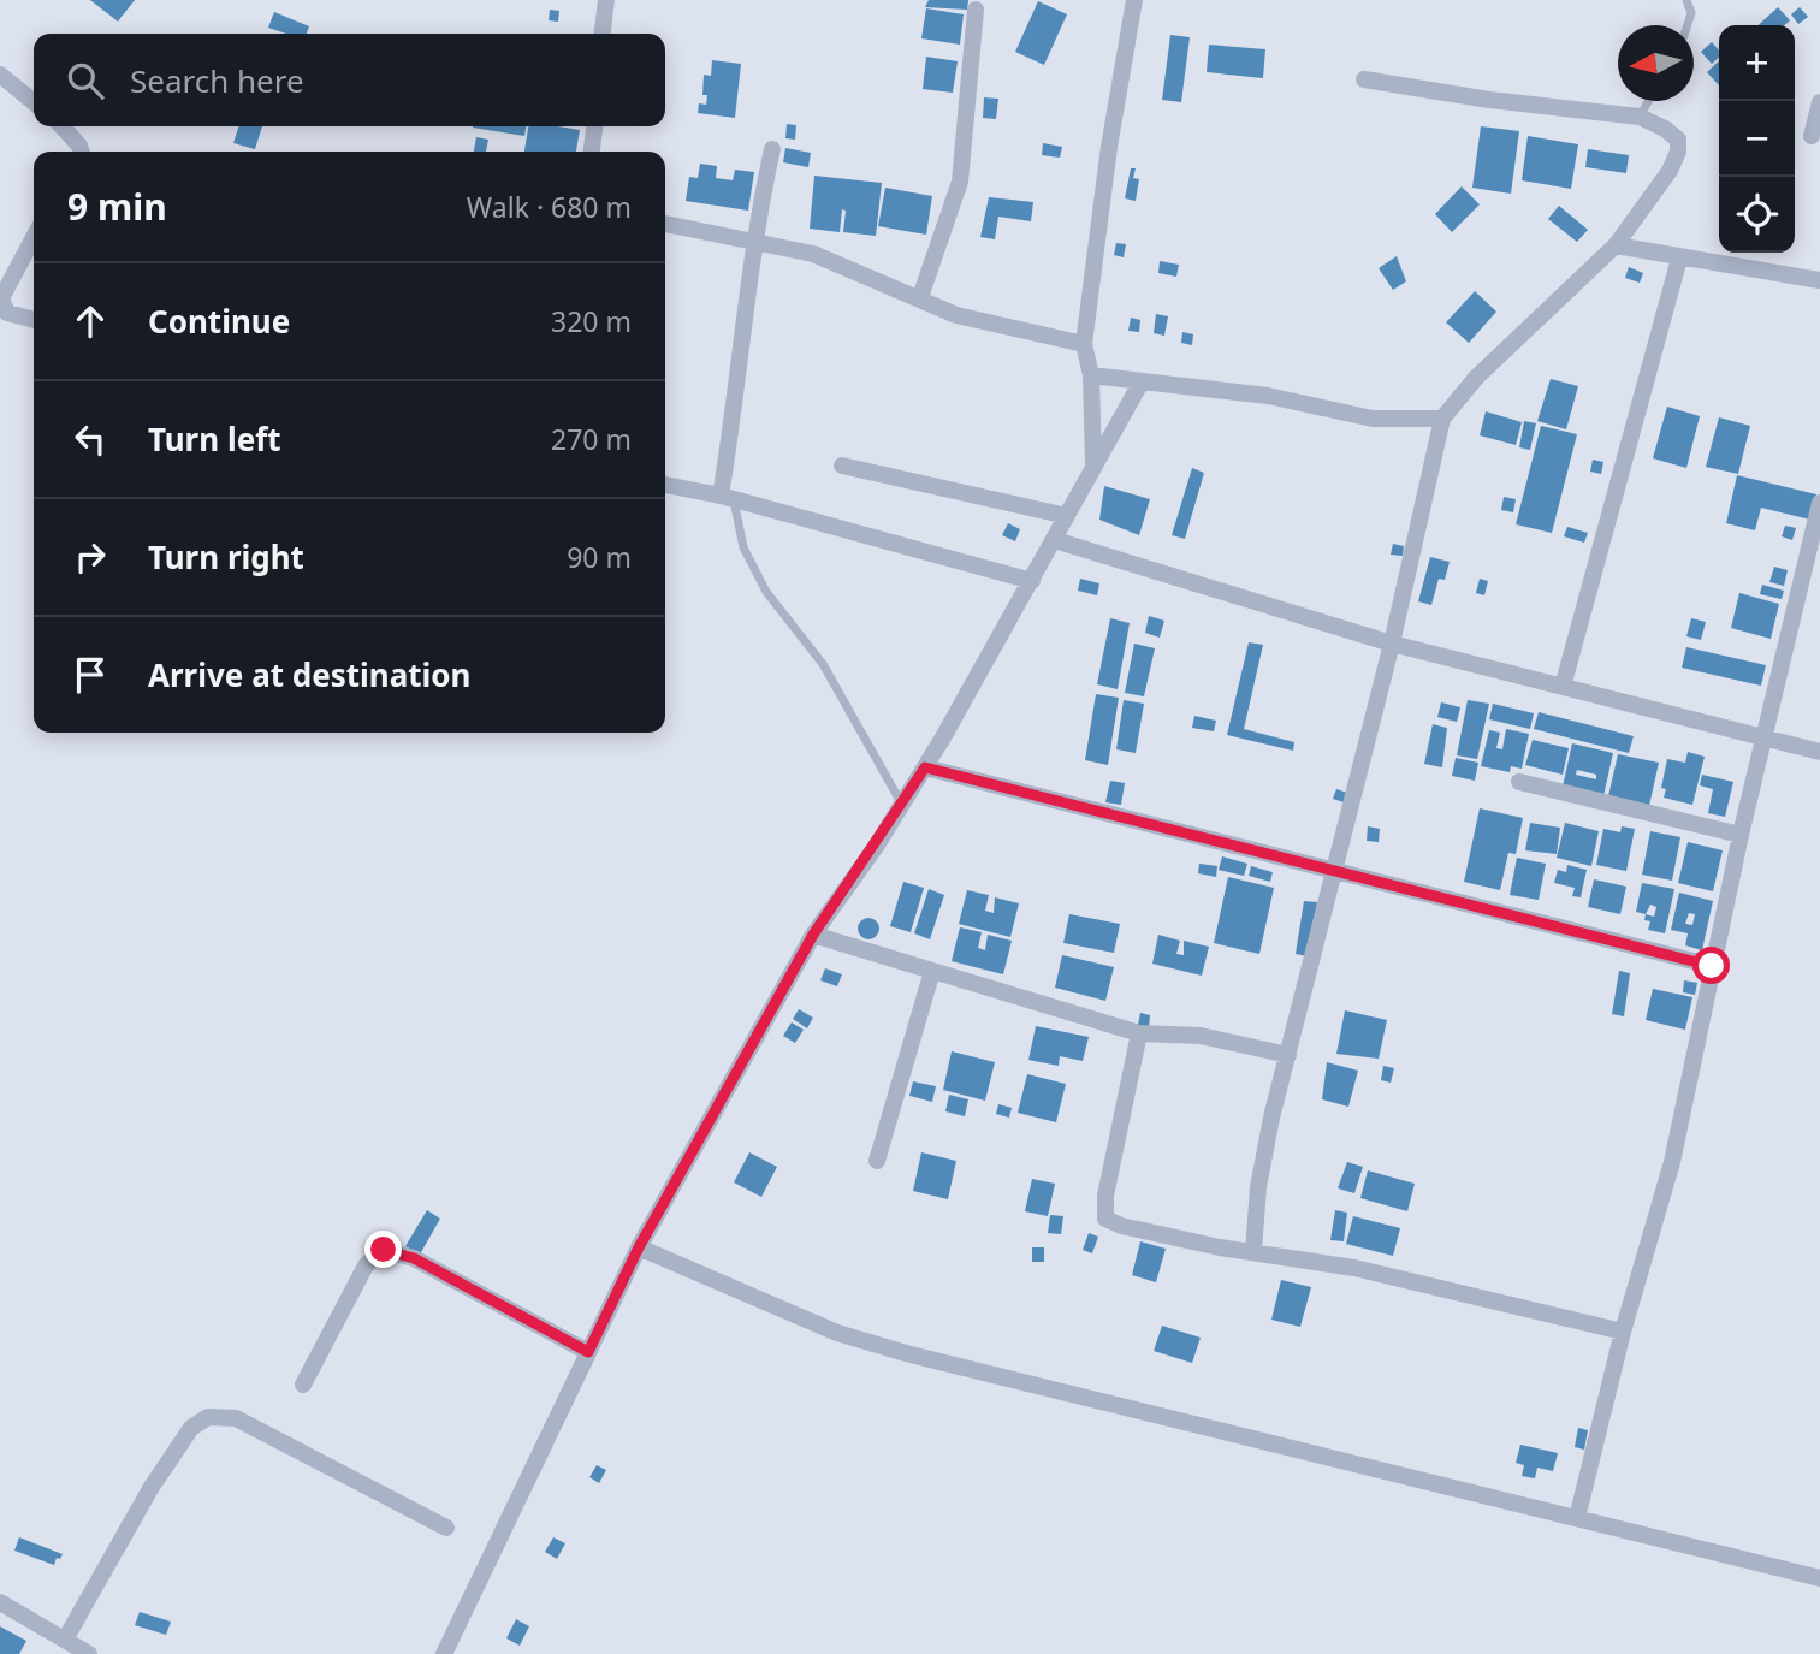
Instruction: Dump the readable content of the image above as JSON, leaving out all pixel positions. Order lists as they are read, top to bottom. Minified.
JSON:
{"north":"left","page":{"map_buttons":["+","−"],"search":"Search here","heading":["9 min","Walk · 680 m"],"list":[["Continue","320 m"],["Turn left","270 m"],["Turn right","90 m"],"Arrive at destination"]}}
